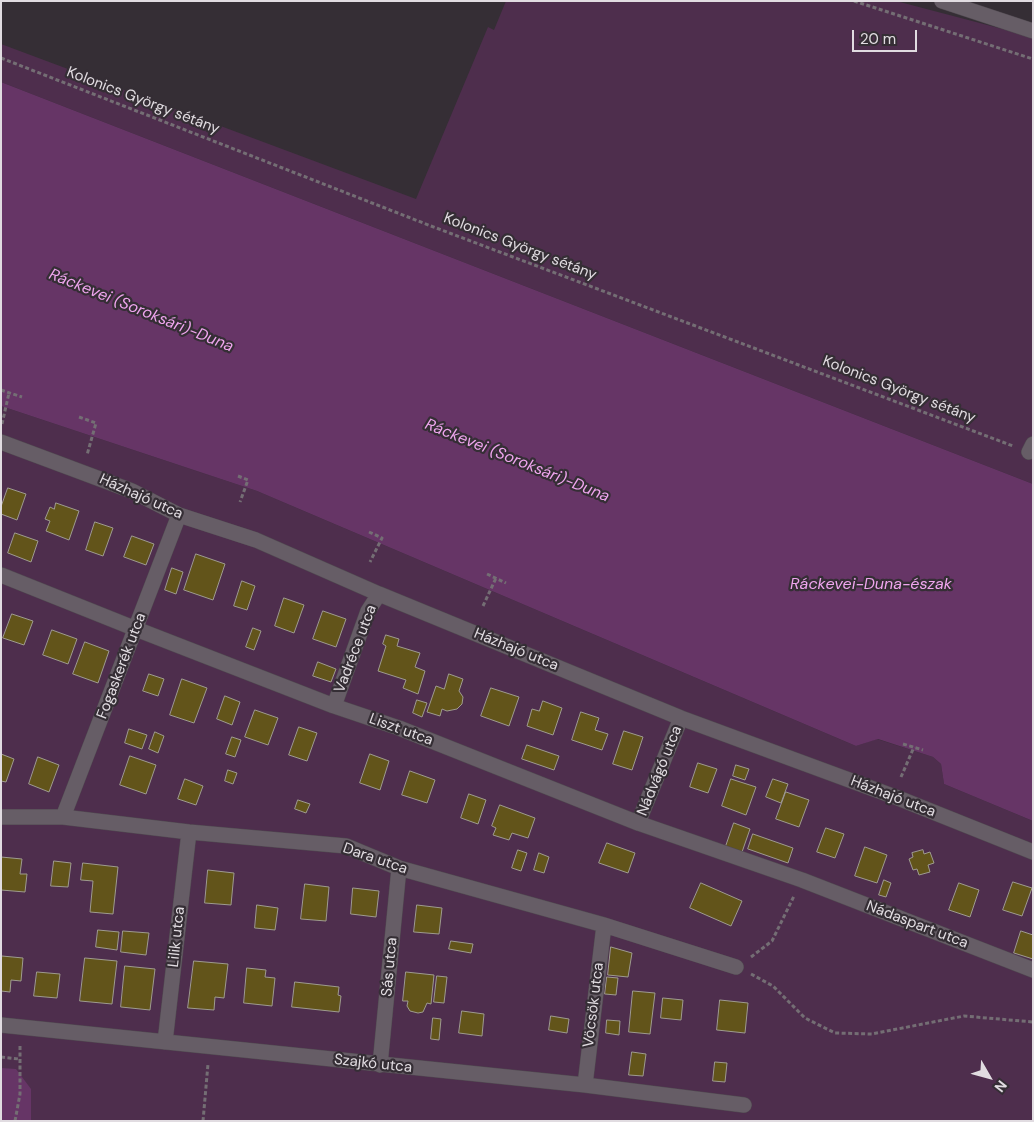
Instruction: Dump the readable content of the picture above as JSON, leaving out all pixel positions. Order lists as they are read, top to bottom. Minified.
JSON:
{"streets":{"street":["Házhajó utca","Vadréce utca","Fogaskerék utca","Liszt utca","Nádvágó utca","Dara utca","Nádaspart utca","Lilik utca","Sás utca","Vöcsök utca","Szajkó utca"],"path":["Kolonics György sétány"]},"crossings":[["Házhajó utca","Vadréce utca"],["Házhajó utca","Fogaskerék utca"],["Házhajó utca","Nádvágó utca"],["Vadréce utca","Liszt utca"],["Fogaskerék utca","Liszt utca"],["Fogaskerék utca","Dara utca"],["Liszt utca","Nádvágó utca"],["Liszt utca","Nádaspart utca"],["Dara utca","Lilik utca"],["Dara utca","Sás utca"],["Dara utca","Vöcsök utca"],["Lilik utca","Szajkó utca"],["Sás utca","Szajkó utca"],["Vöcsök utca","Szajkó utca"]],"water":["Ráckevei (Soroksári)-Duna","Ráckevei-Duna-észak"],"scale_bar":"20 m","north":"bottom right"}
